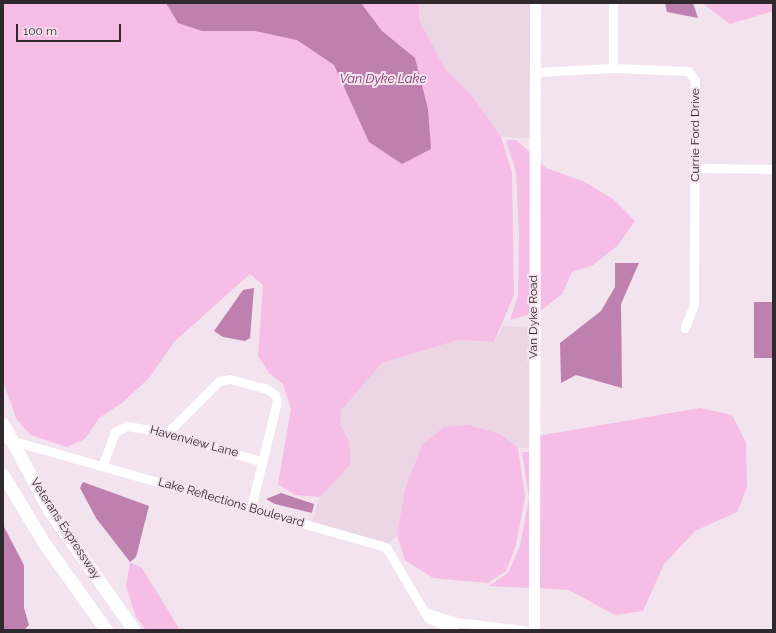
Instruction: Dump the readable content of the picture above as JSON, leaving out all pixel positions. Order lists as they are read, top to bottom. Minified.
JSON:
{"streets":{"highway":["Veterans Expressway"],"main road":["Van Dyke Road"],"street":["Currie Ford Drive","Havenview Lane","Lake Reflections Boulevard"]},"crossings":[["Currie Ford Drive","Van Dyke Road"],["Havenview Lane","Lake Reflections Boulevard"]],"water":["Van Dyke Lake"],"scale_bar":"100 m"}
